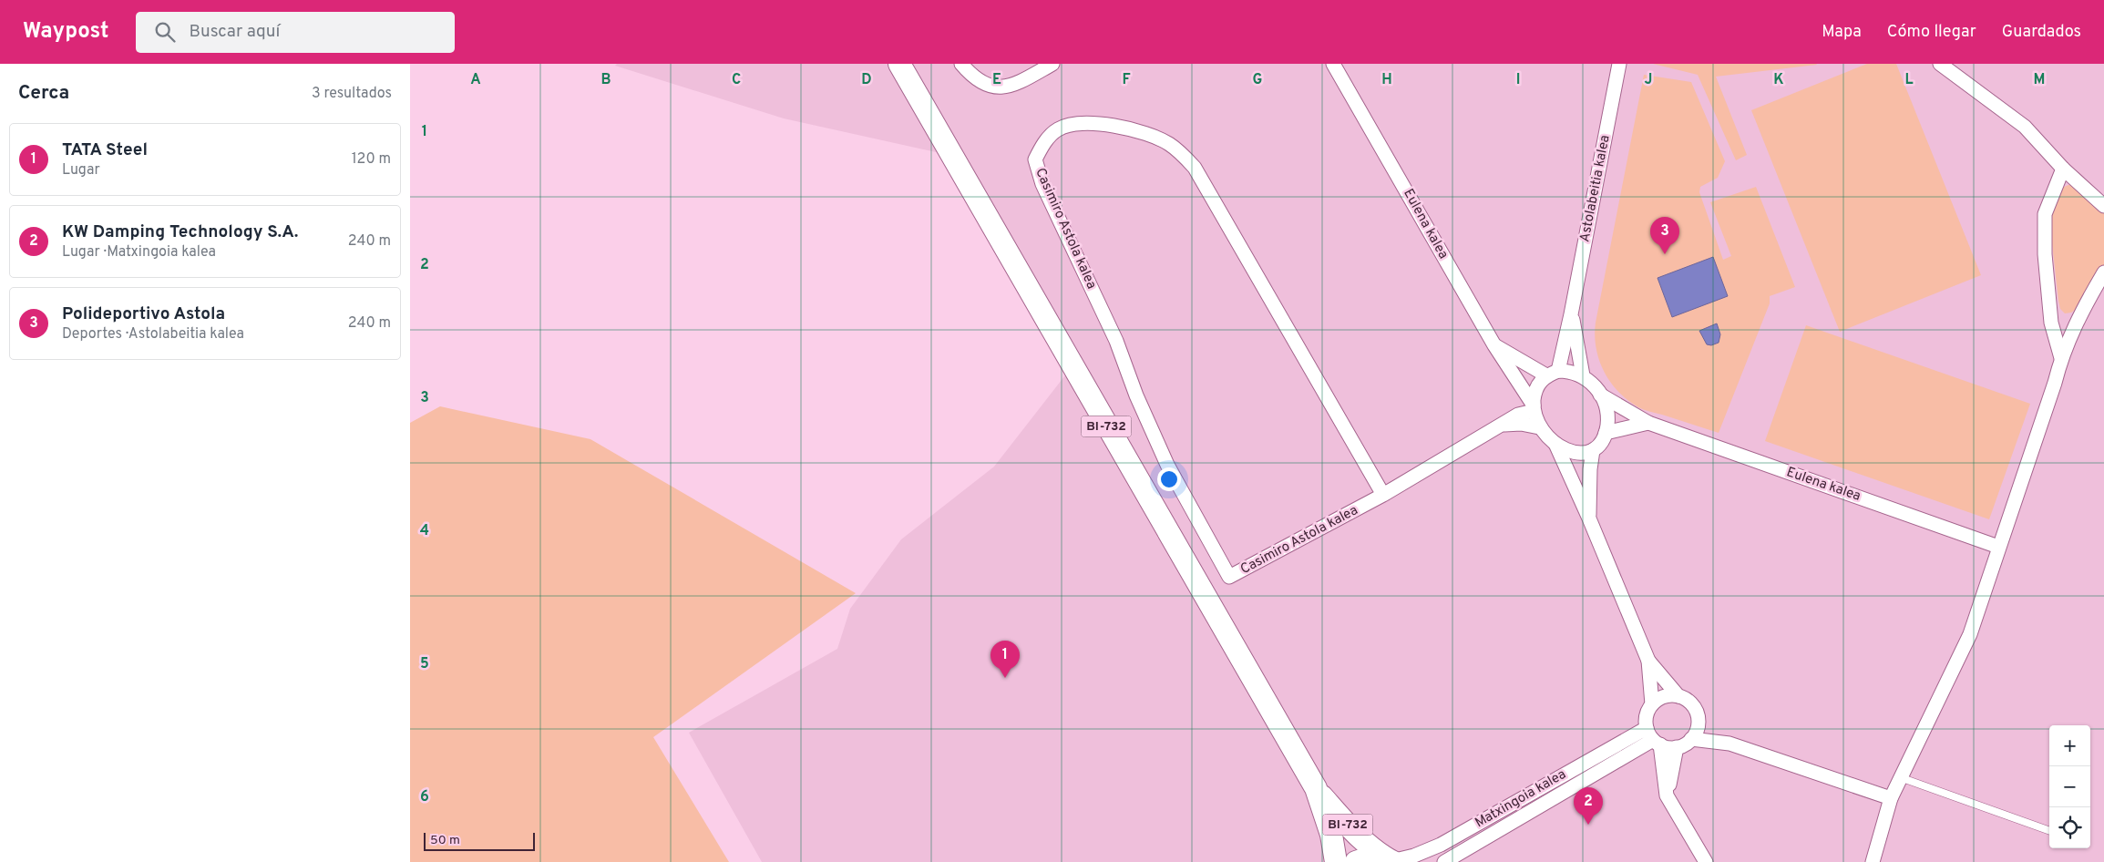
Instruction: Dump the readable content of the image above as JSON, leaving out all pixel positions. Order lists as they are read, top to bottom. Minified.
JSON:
{"streets":{"main road":["BI-732"],"street":["Astolabeitia kalea","Eulena kalea","Casimiro Astola kalea","Matxingoia kalea"]},"crossings":[["Astolabeitia kalea","Eulena kalea"],["Astolabeitia kalea","Casimiro Astola kalea"],["Eulena kalea","Casimiro Astola kalea"],["BI-732","Matxingoia kalea"]],"scale_bar":"50 m","page":{"header":"Waypost","search":"Buscar aquí","nav":["Mapa","Cómo llegar","Guardados"],"heading":["Cerca","3 resultados"],"list":[{"mark":"1","name":"TATA Steel","note":"Lugar","value":"120 m"},{"mark":"2","name":"KW Damping Technology S.A.","note":"Lugar · Matxingoia kalea","value":"240 m"},{"mark":"3","name":"Polideportivo Astola","note":"Deportes · Astolabeitia kalea","value":"240 m"}],"pins":["3","1","2"],"map_buttons":["+","−"],"scale":"50 m"},"grid":{"columns":["A","B","C","D","E","F","G","H","I","J","K","L","M"],"rows":["1","2","3","4","5","6"]}}
